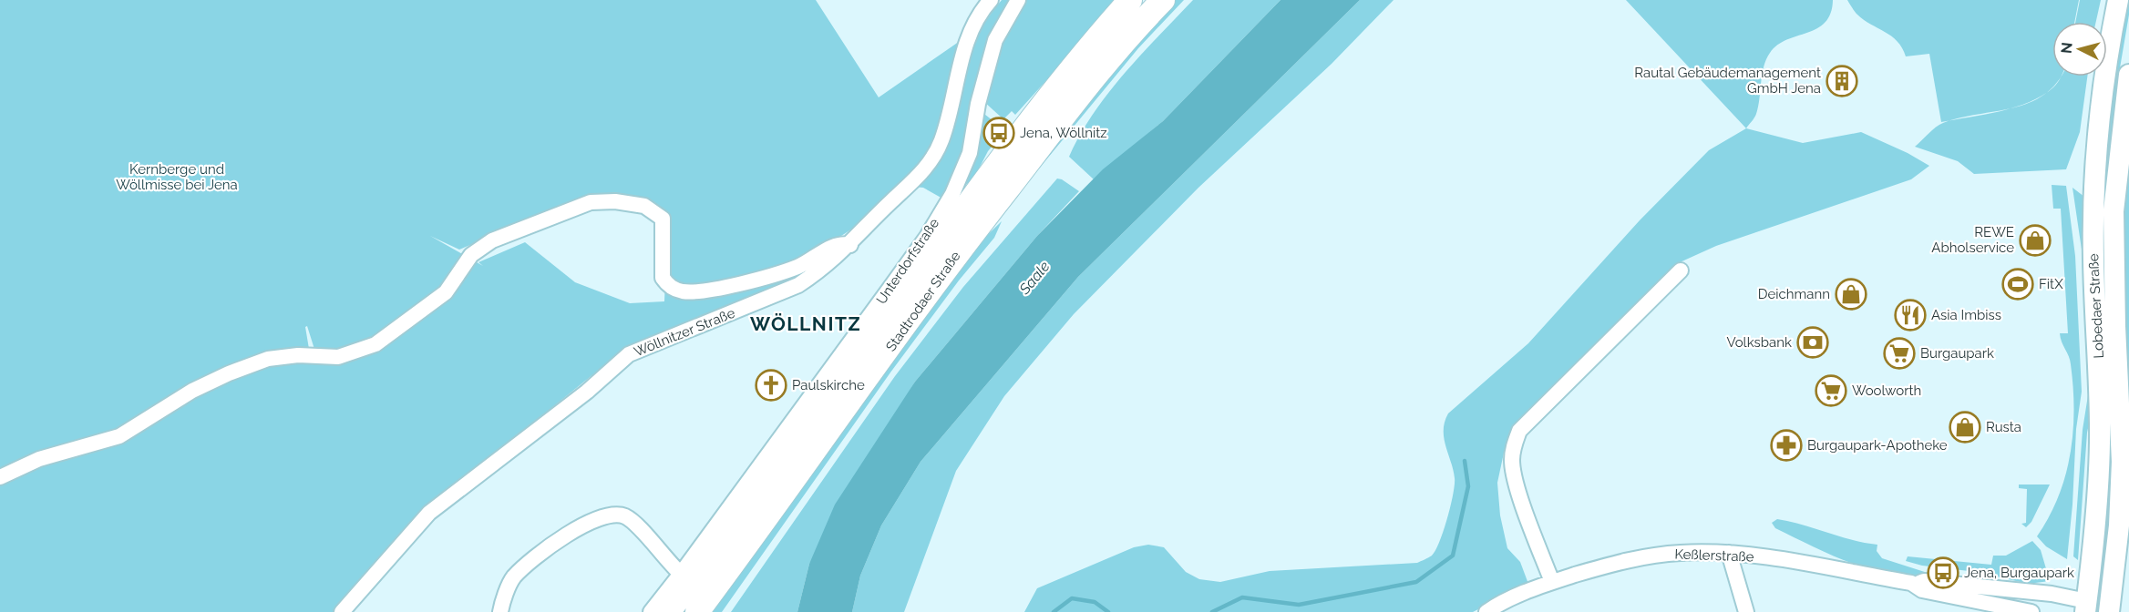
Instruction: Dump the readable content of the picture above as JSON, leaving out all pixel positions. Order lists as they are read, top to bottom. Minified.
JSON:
{"streets":{"main road":["Stadtrodaer Straße","Lobedaer Straße","Keßlerstraße"],"street":["Unterdorfstraße","Wöllnitzer Straße"]},"crossings":[["Lobedaer Straße","Keßlerstraße"]],"districts":["WÖLLNITZ"],"water":["Saale"],"parks":["Kernberge und Wöllmisse bei Jena"],"places":{"building":["Rautal Gebäudemanagement GmbH Jena"],"bus stop":["Jena, Wöllnitz","Jena, Burgaupark"],"shop":["REWE Abholservice","Deichmann","Rusta"],"sports":["FitX"],"restaurant":["Asia Imbiss"],"bank":["Volksbank"],"supermarket":["Burgaupark","Woolworth"],"church":["Paulskirche"],"pharmacy":["Burgaupark-Apotheke"]},"north":"left"}
